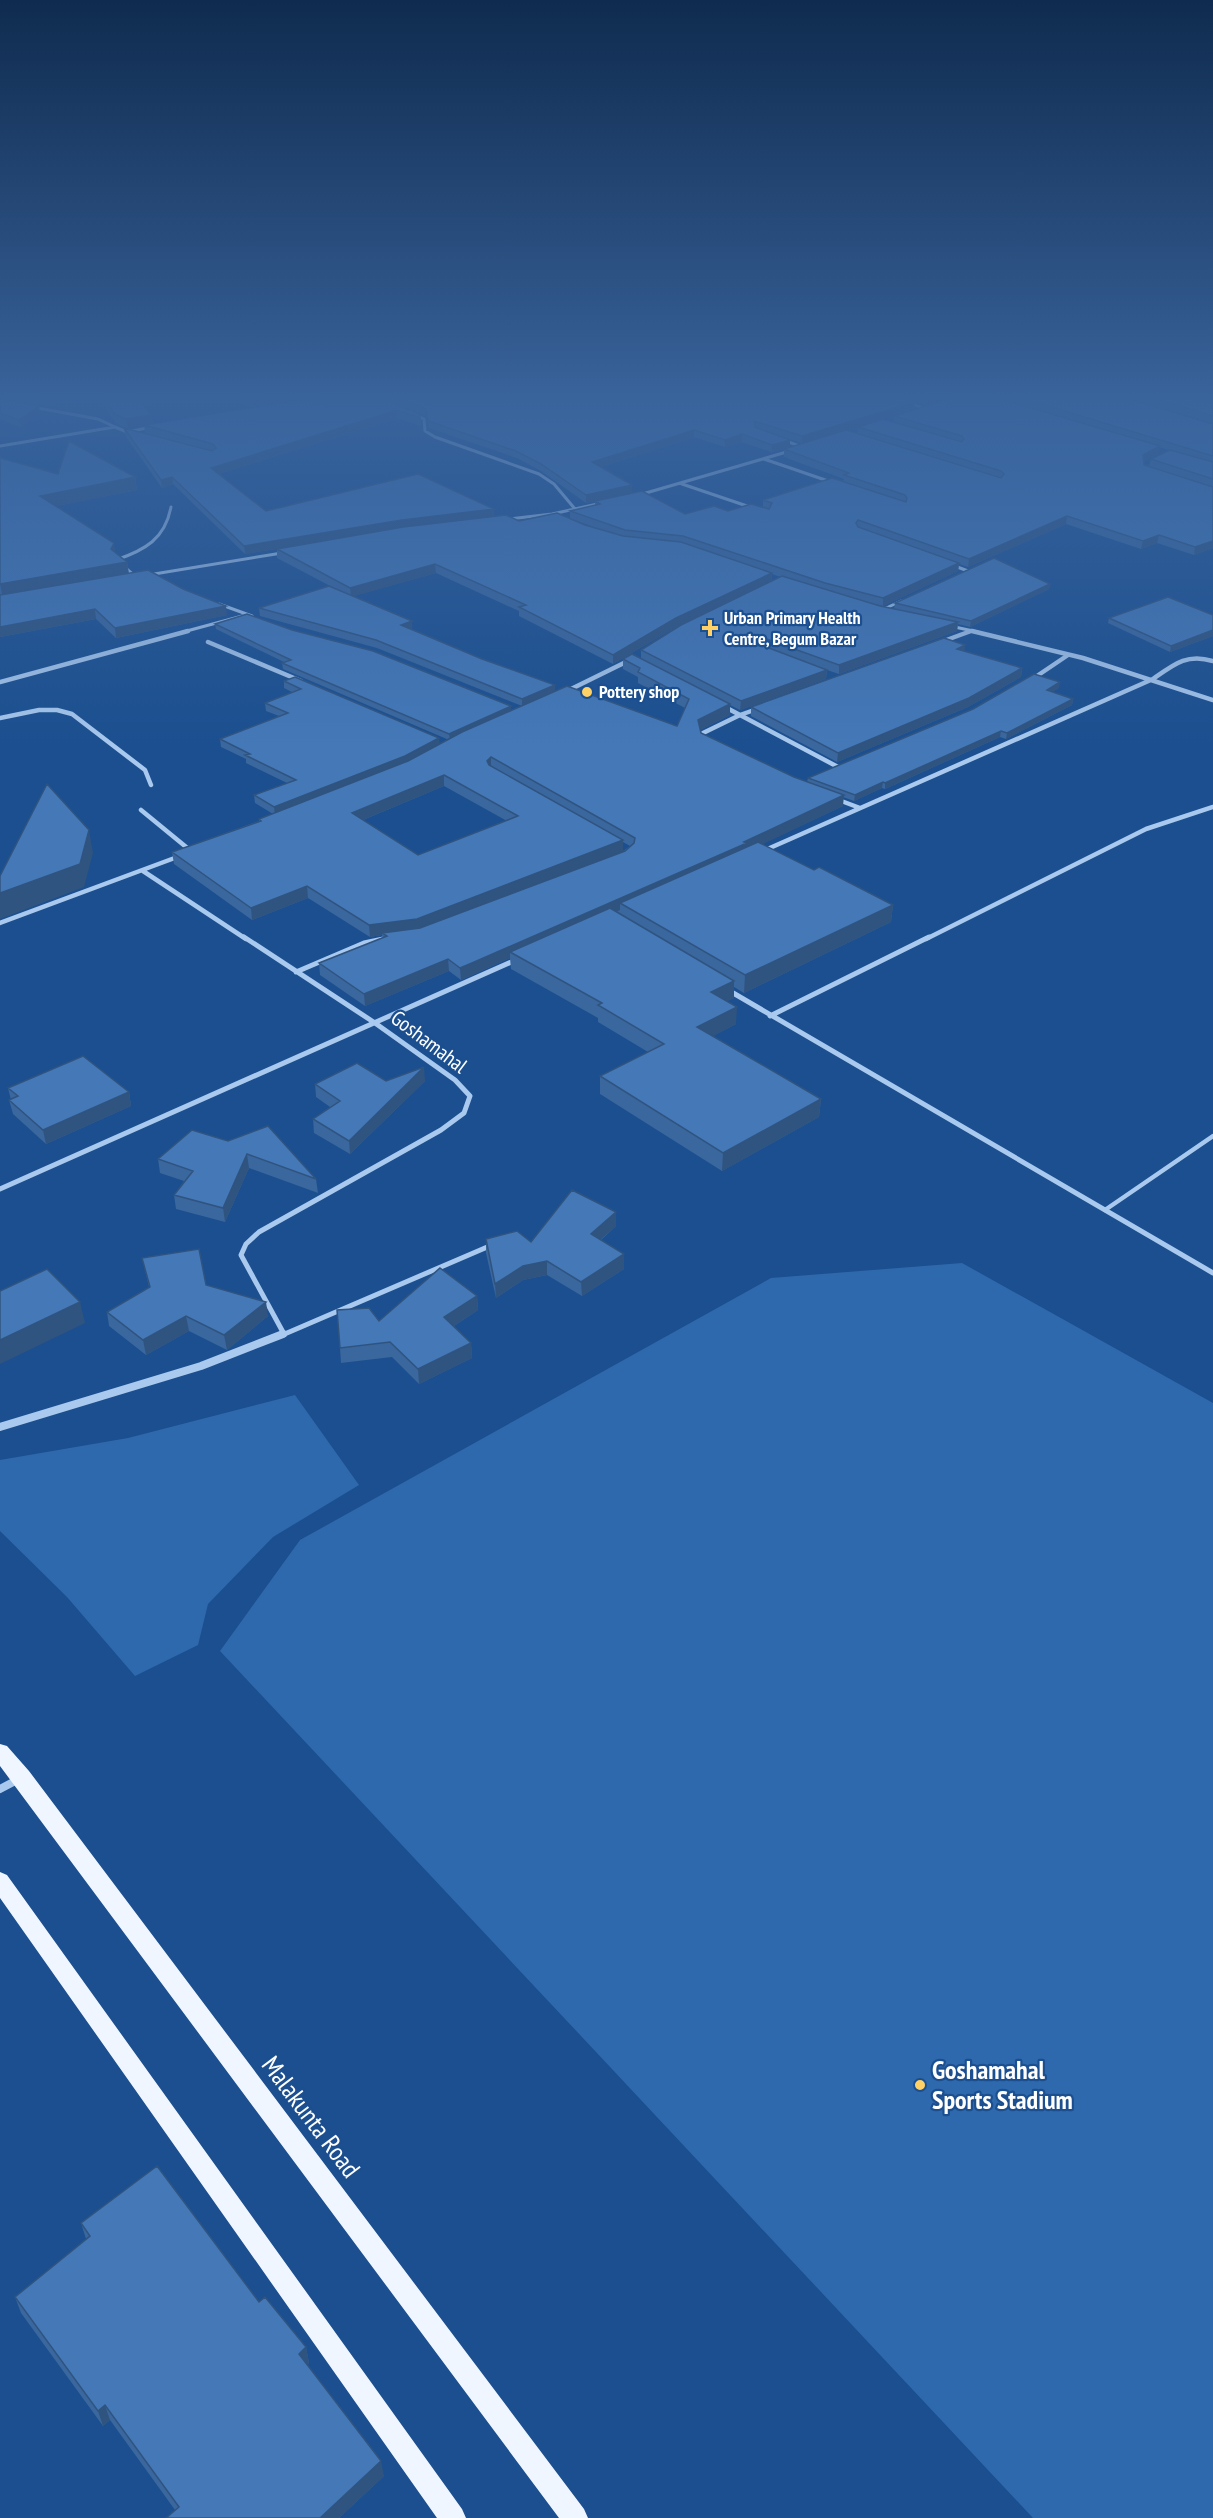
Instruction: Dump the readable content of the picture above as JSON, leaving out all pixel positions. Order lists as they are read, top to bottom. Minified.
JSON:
{"streets":{"main road":["Malakunta Road"],"street":["Goshamahal"]},"places":{"health":["Urban Primary Health Centre, Begum Bazar"],"other":["Pottery shop","Goshamahal Sports Stadium"]}}
